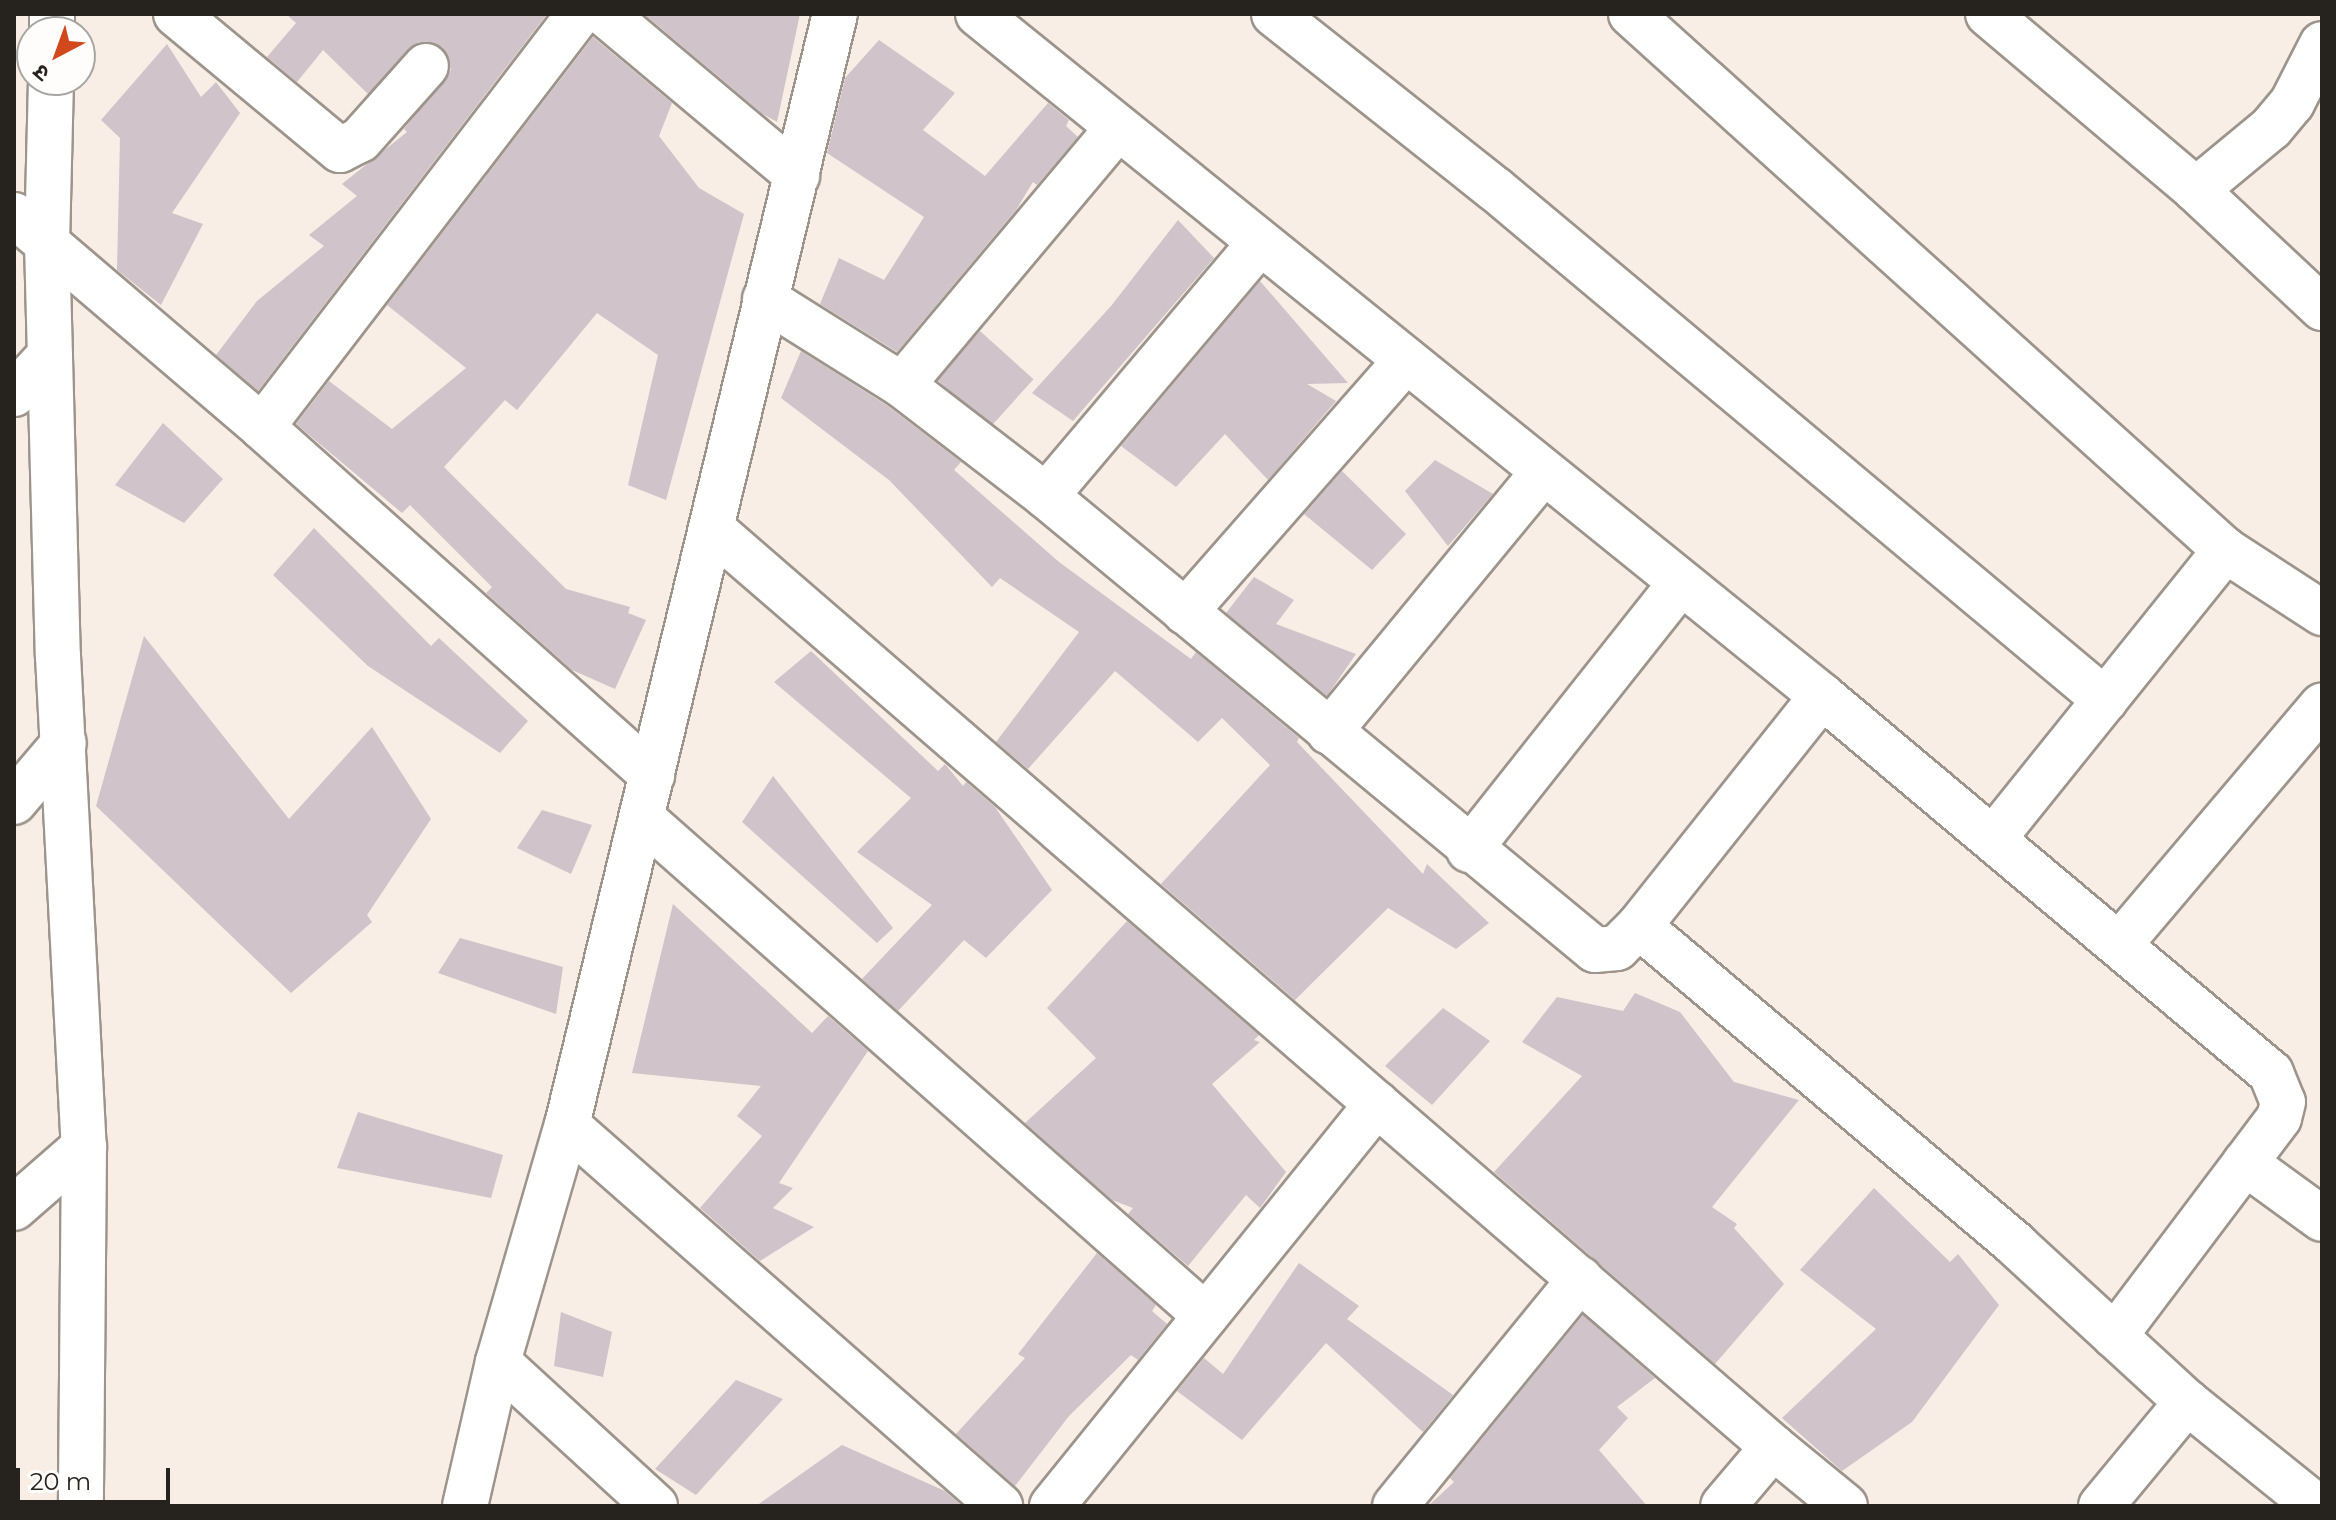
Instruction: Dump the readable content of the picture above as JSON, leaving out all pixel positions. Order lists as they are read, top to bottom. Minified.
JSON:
{"scale_bar":"20 m","north":"bottom left"}
